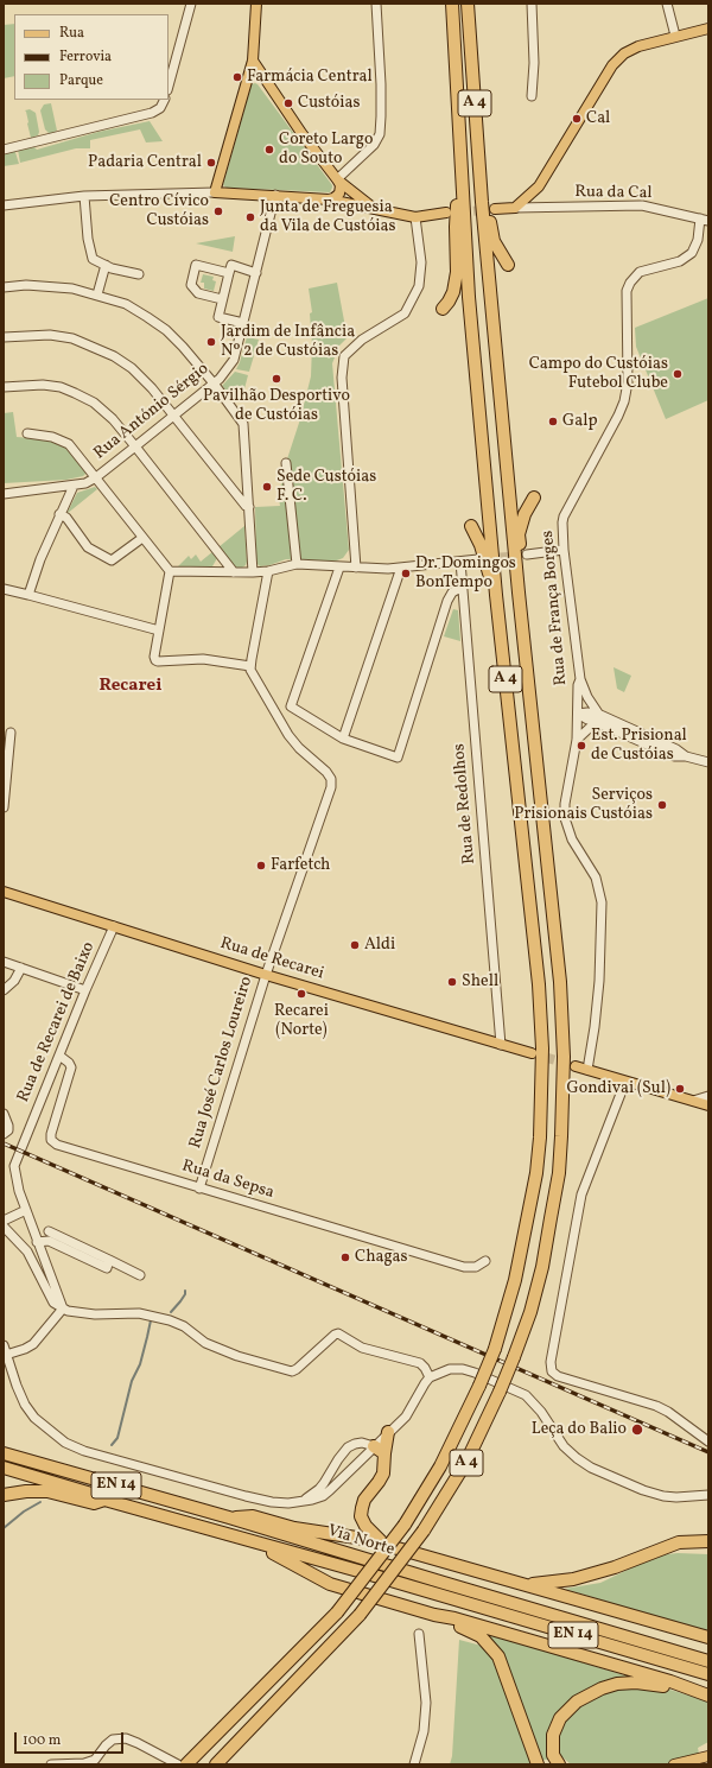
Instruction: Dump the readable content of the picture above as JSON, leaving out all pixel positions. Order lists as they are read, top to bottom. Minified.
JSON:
{"streets":{"highway":["A 4","EN 14","Via Norte"],"main road":["Rua de Recarei"],"street":["Rua da Cal","Rua António Sérgio","Rua de França Borges","Rua de Redolhos","Rua de Recarei de Baixo","Rua José Carlos Loureiro","Rua da Sepsa"]},"crossings":[["Rua da Cal","Rua de França Borges"],["Rua de Redolhos","Rua de Recarei"],["Rua de Recarei","Rua de Recarei de Baixo"],["Rua de Recarei","Rua José Carlos Loureiro"],["Rua de Recarei de Baixo","Rua da Sepsa"],["Rua José Carlos Loureiro","Rua da Sepsa"]],"districts":["Recarei"],"places":["Farmácia Central","Custóias","Cal","Coreto Largo do Souto","Padaria Central","Centro Cívico Custóias","Junta de Freguesia da Vila de Custóias","Jardim de Infância Nº 2 de Custóias","Campo do Custóias Futebol Clube","Pavilhão Desportivo de Custóias","Galp","Sede Custóias F. C.","Dr. Domingos BonTempo","Est. Prisional de Custóias","Serviços Prisionais Custóias","Farfetch","Aldi","Shell","Recarei (Norte)","Gondivai (Sul)","Chagas","Leça do Balio"],"legend":["Rua","Ferrovia","Parque"],"scale_bar":"100 m"}
